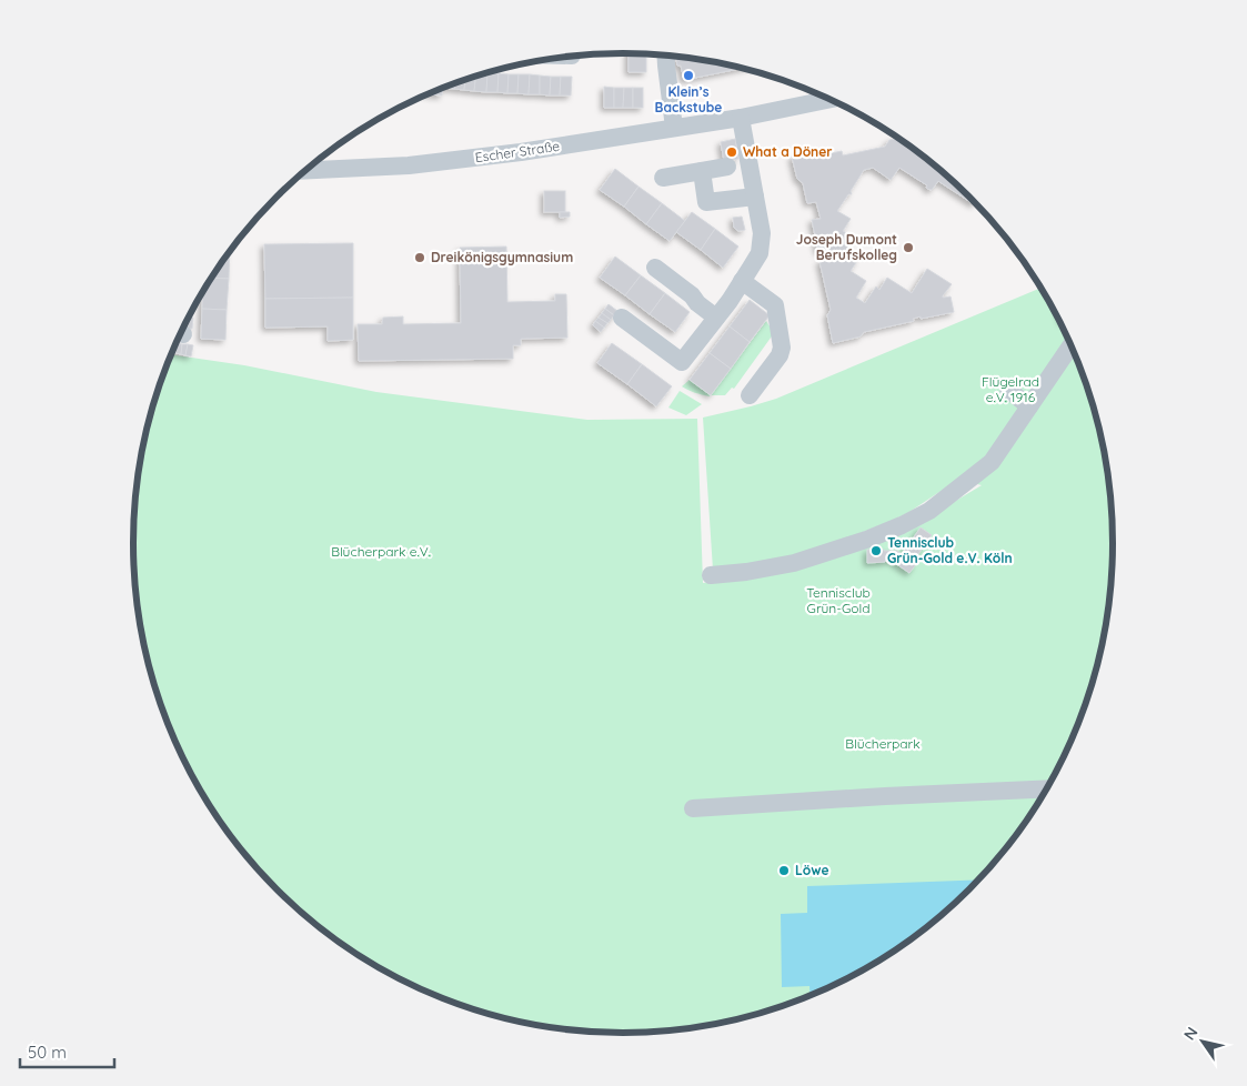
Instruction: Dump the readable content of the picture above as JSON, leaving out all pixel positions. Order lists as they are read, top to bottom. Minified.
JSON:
{"streets":{"street":["Escher Straße"]},"parks":["Flügelrad e.V. 1916","Blücherpark e.V.","Tennisclub Grün-Gold","Blücherpark"],"places":["Klein’s Backstube","What a Döner","Joseph Dumont Berufskolleg","Dreikönigsgymnasium","Tennisclub Grün-Gold e.V. Köln","Löwe"],"scale_bar":"50 m","north":"top left"}
